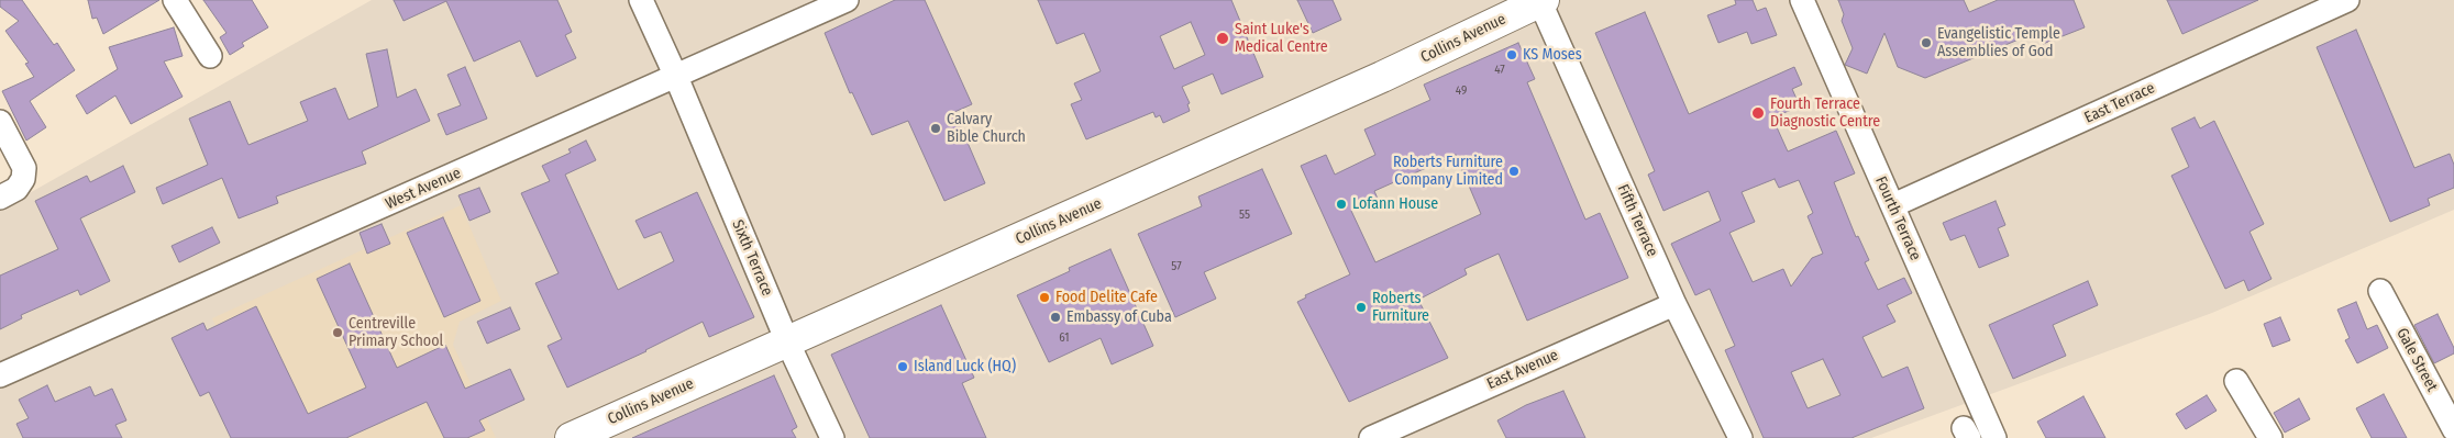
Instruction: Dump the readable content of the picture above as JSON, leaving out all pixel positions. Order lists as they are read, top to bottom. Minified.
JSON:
{"streets":{"street":["Collins Avenue","East Terrace","West Avenue","Fourth Terrace","Fifth Terrace","Sixth Terrace","Gale Street","East Avenue"]},"crossings":[["Collins Avenue","Fifth Terrace"],["Collins Avenue","Sixth Terrace"],["East Terrace","Fourth Terrace"],["West Avenue","Sixth Terrace"],["Fifth Terrace","East Avenue"]],"places":["Saint Luke's Medical Centre","Evangelistic Temple Assemblies of God","KS Moses","Fourth Terrace Diagnostic Centre","Calvary Bible Church","Roberts Furniture Company Limited","Lofann House","Food Delite Cafe","Roberts Furniture","Embassy of Cuba","Centreville Primary School","Island Luck (HQ)"],"house_numbers":["47","49","55","57","61"]}
